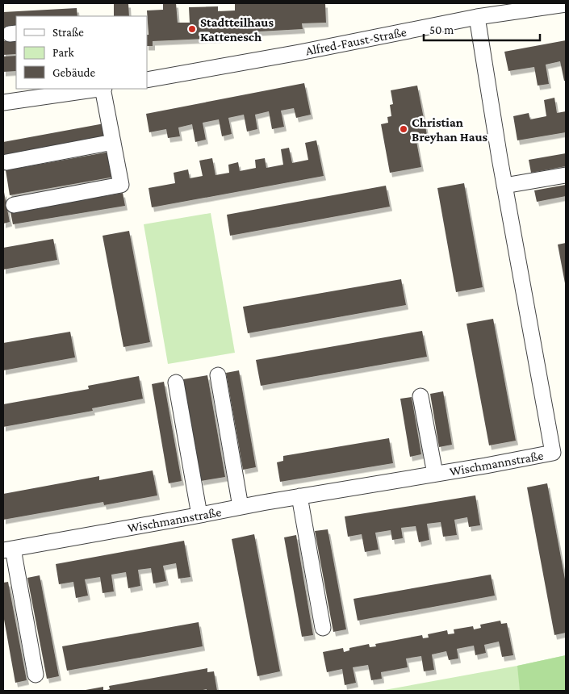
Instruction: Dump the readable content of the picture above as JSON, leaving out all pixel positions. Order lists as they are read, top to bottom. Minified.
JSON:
{"streets":{"street":["Alfred-Faust-Straße","Wischmannstraße"]},"crossings":[["Alfred-Faust-Straße","Wischmannstraße"]],"places":["Stadtteilhaus Kattenesch","Christian Breyhan Haus"],"legend":["Straße","Park","Gebäude"],"scale_bar":"50 m"}
